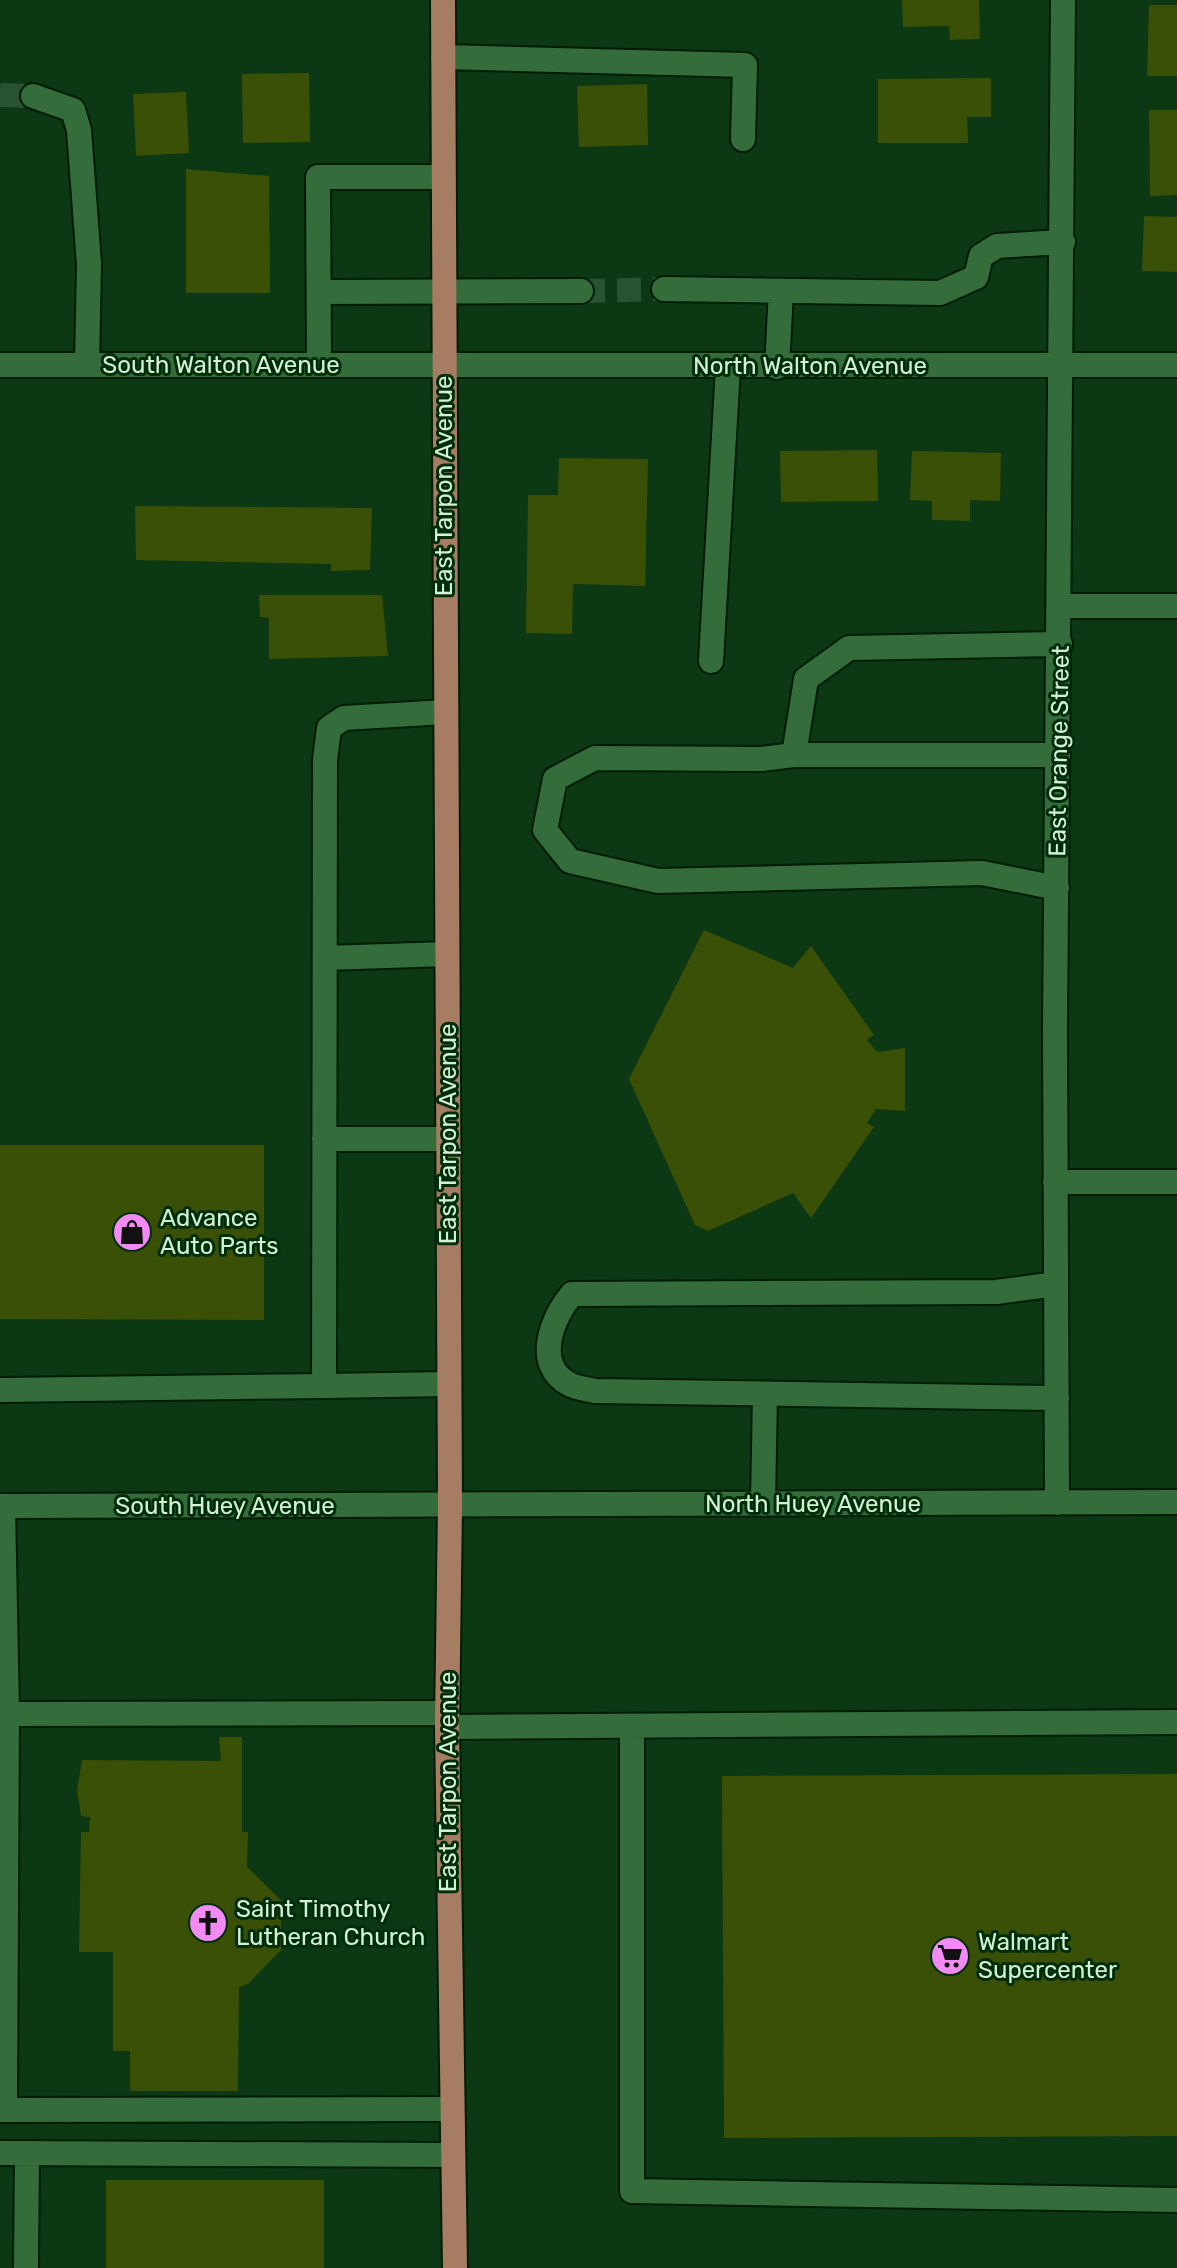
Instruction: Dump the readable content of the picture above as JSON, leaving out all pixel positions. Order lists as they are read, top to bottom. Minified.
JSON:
{"streets":{"main road":["East Tarpon Avenue"],"street":["South Walton Avenue","North Walton Avenue","East Orange Street","North Huey Avenue","South Huey Avenue"]},"crossings":[["South Walton Avenue","North Walton Avenue"],["South Walton Avenue","East Tarpon Avenue"],["North Walton Avenue","East Tarpon Avenue"],["North Walton Avenue","East Orange Street"],["East Tarpon Avenue","North Huey Avenue"],["East Tarpon Avenue","South Huey Avenue"],["East Orange Street","North Huey Avenue"],["North Huey Avenue","South Huey Avenue"]],"places":{"shop":["Advance Auto Parts"],"church":["Saint Timothy Lutheran Church"],"supermarket":["Walmart Supercenter"]}}
